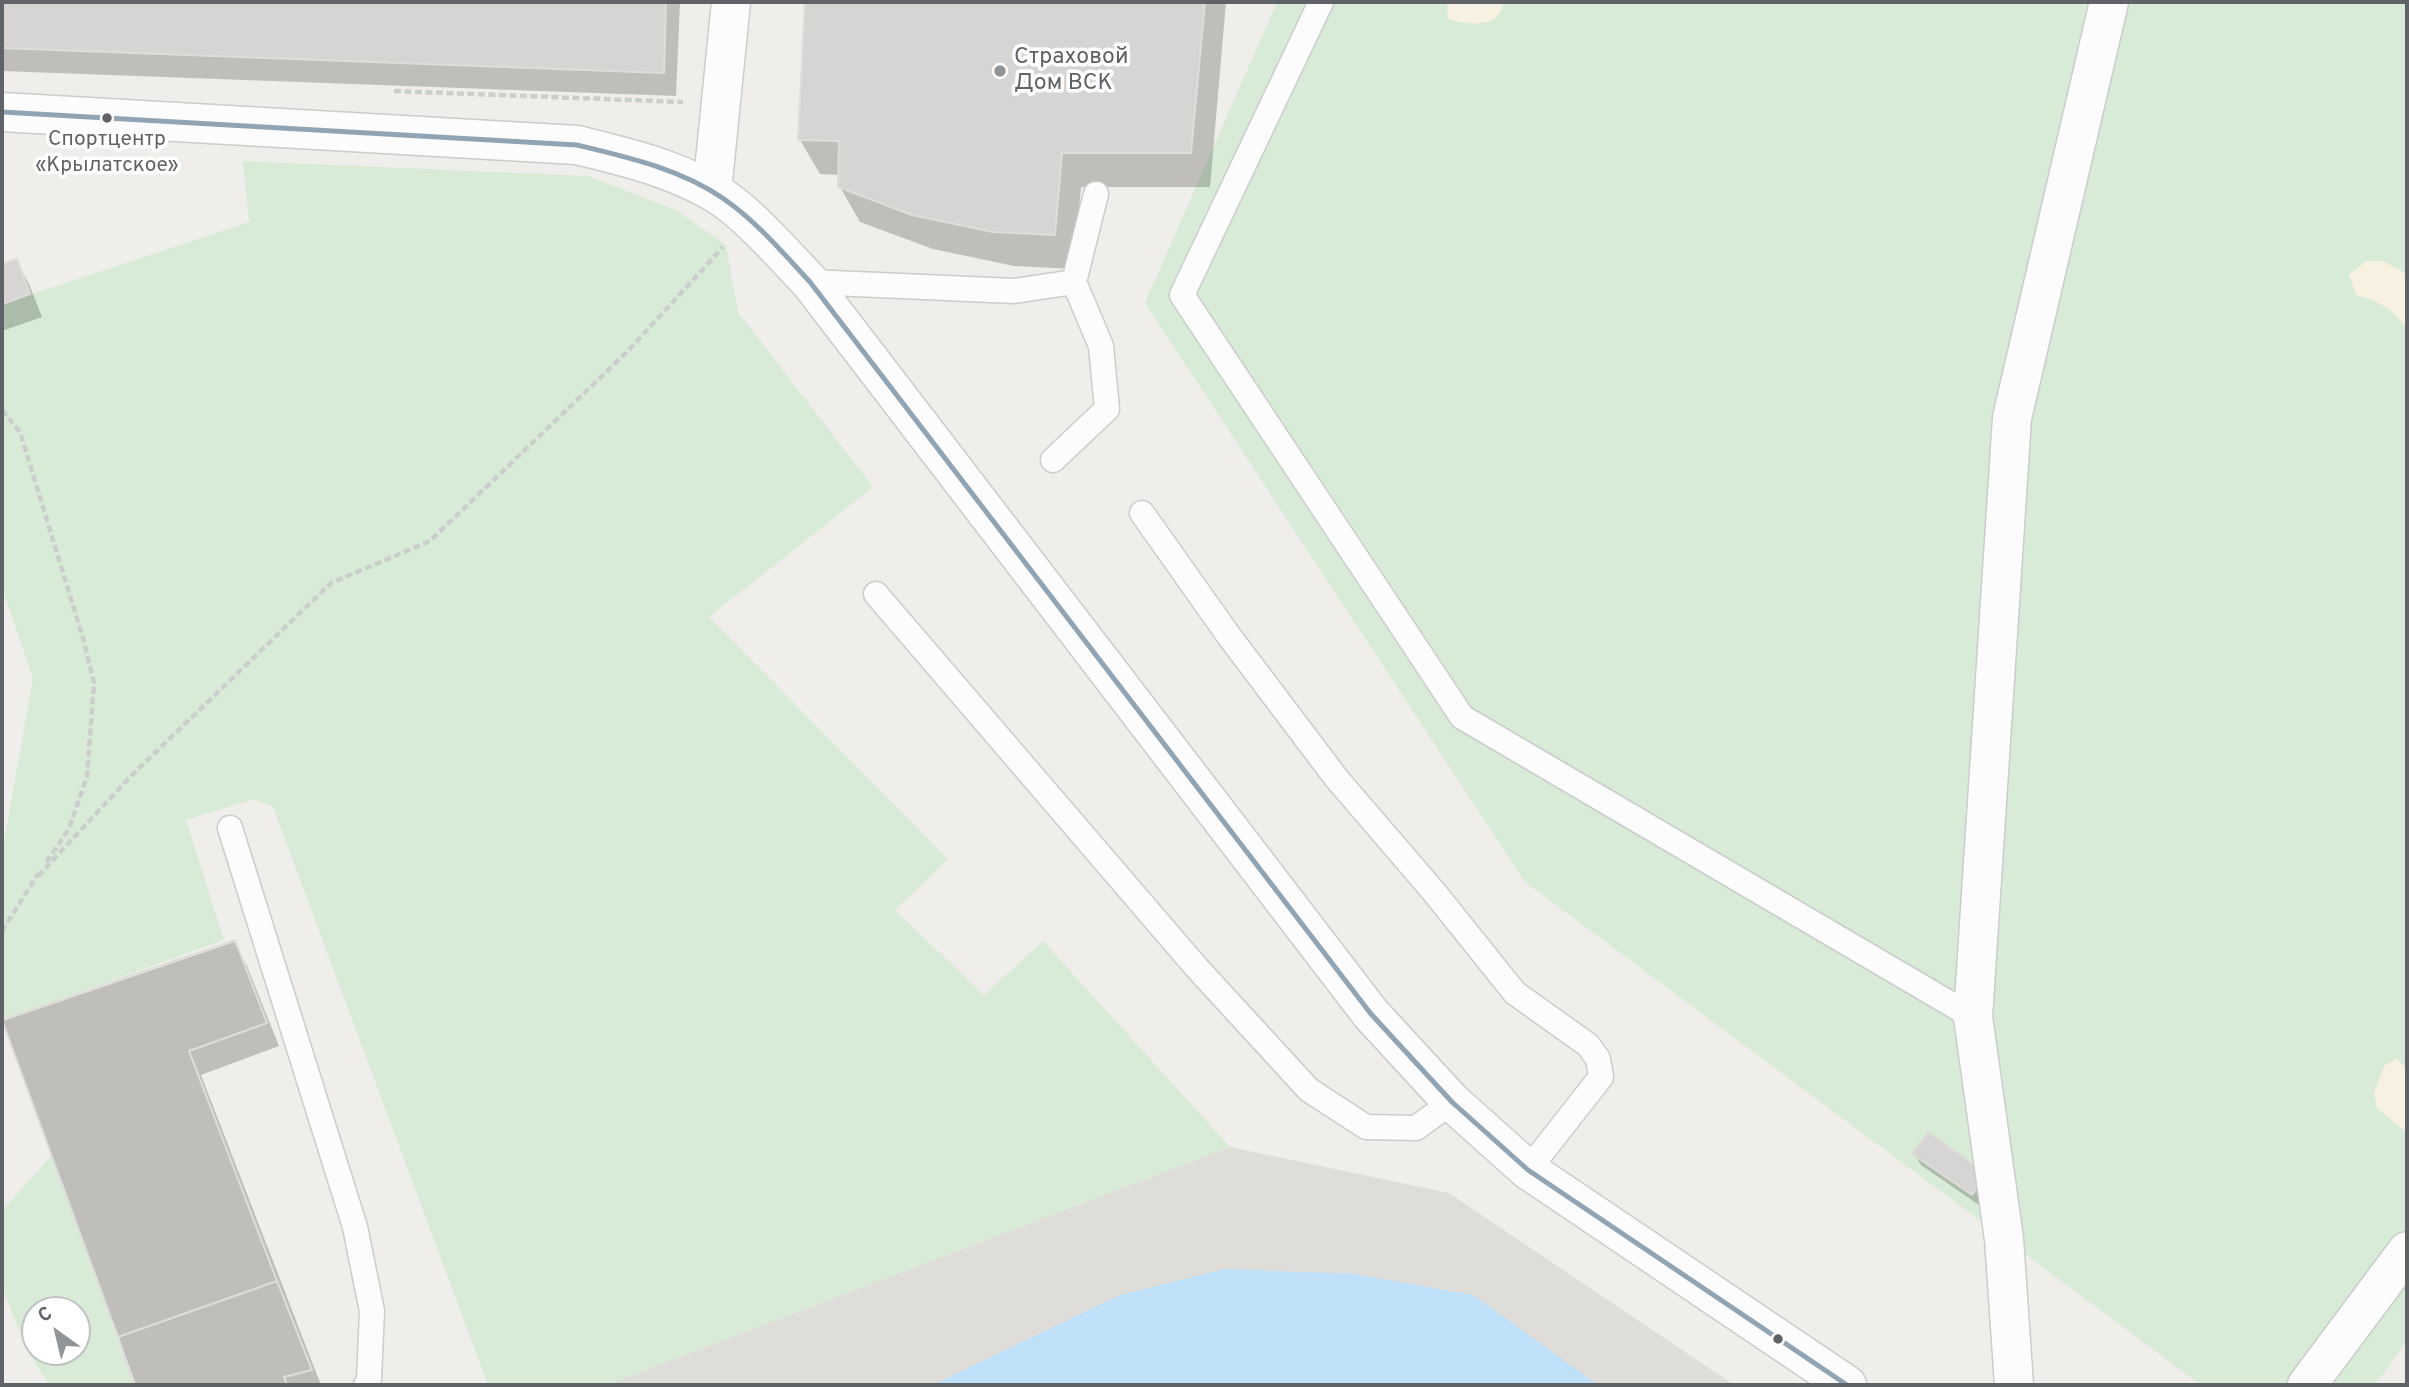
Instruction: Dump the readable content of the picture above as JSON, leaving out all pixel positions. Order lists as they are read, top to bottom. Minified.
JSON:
{"places":["Страховой Дом ВСК","Спортцентр «Крылатское»"],"north":"top left"}
